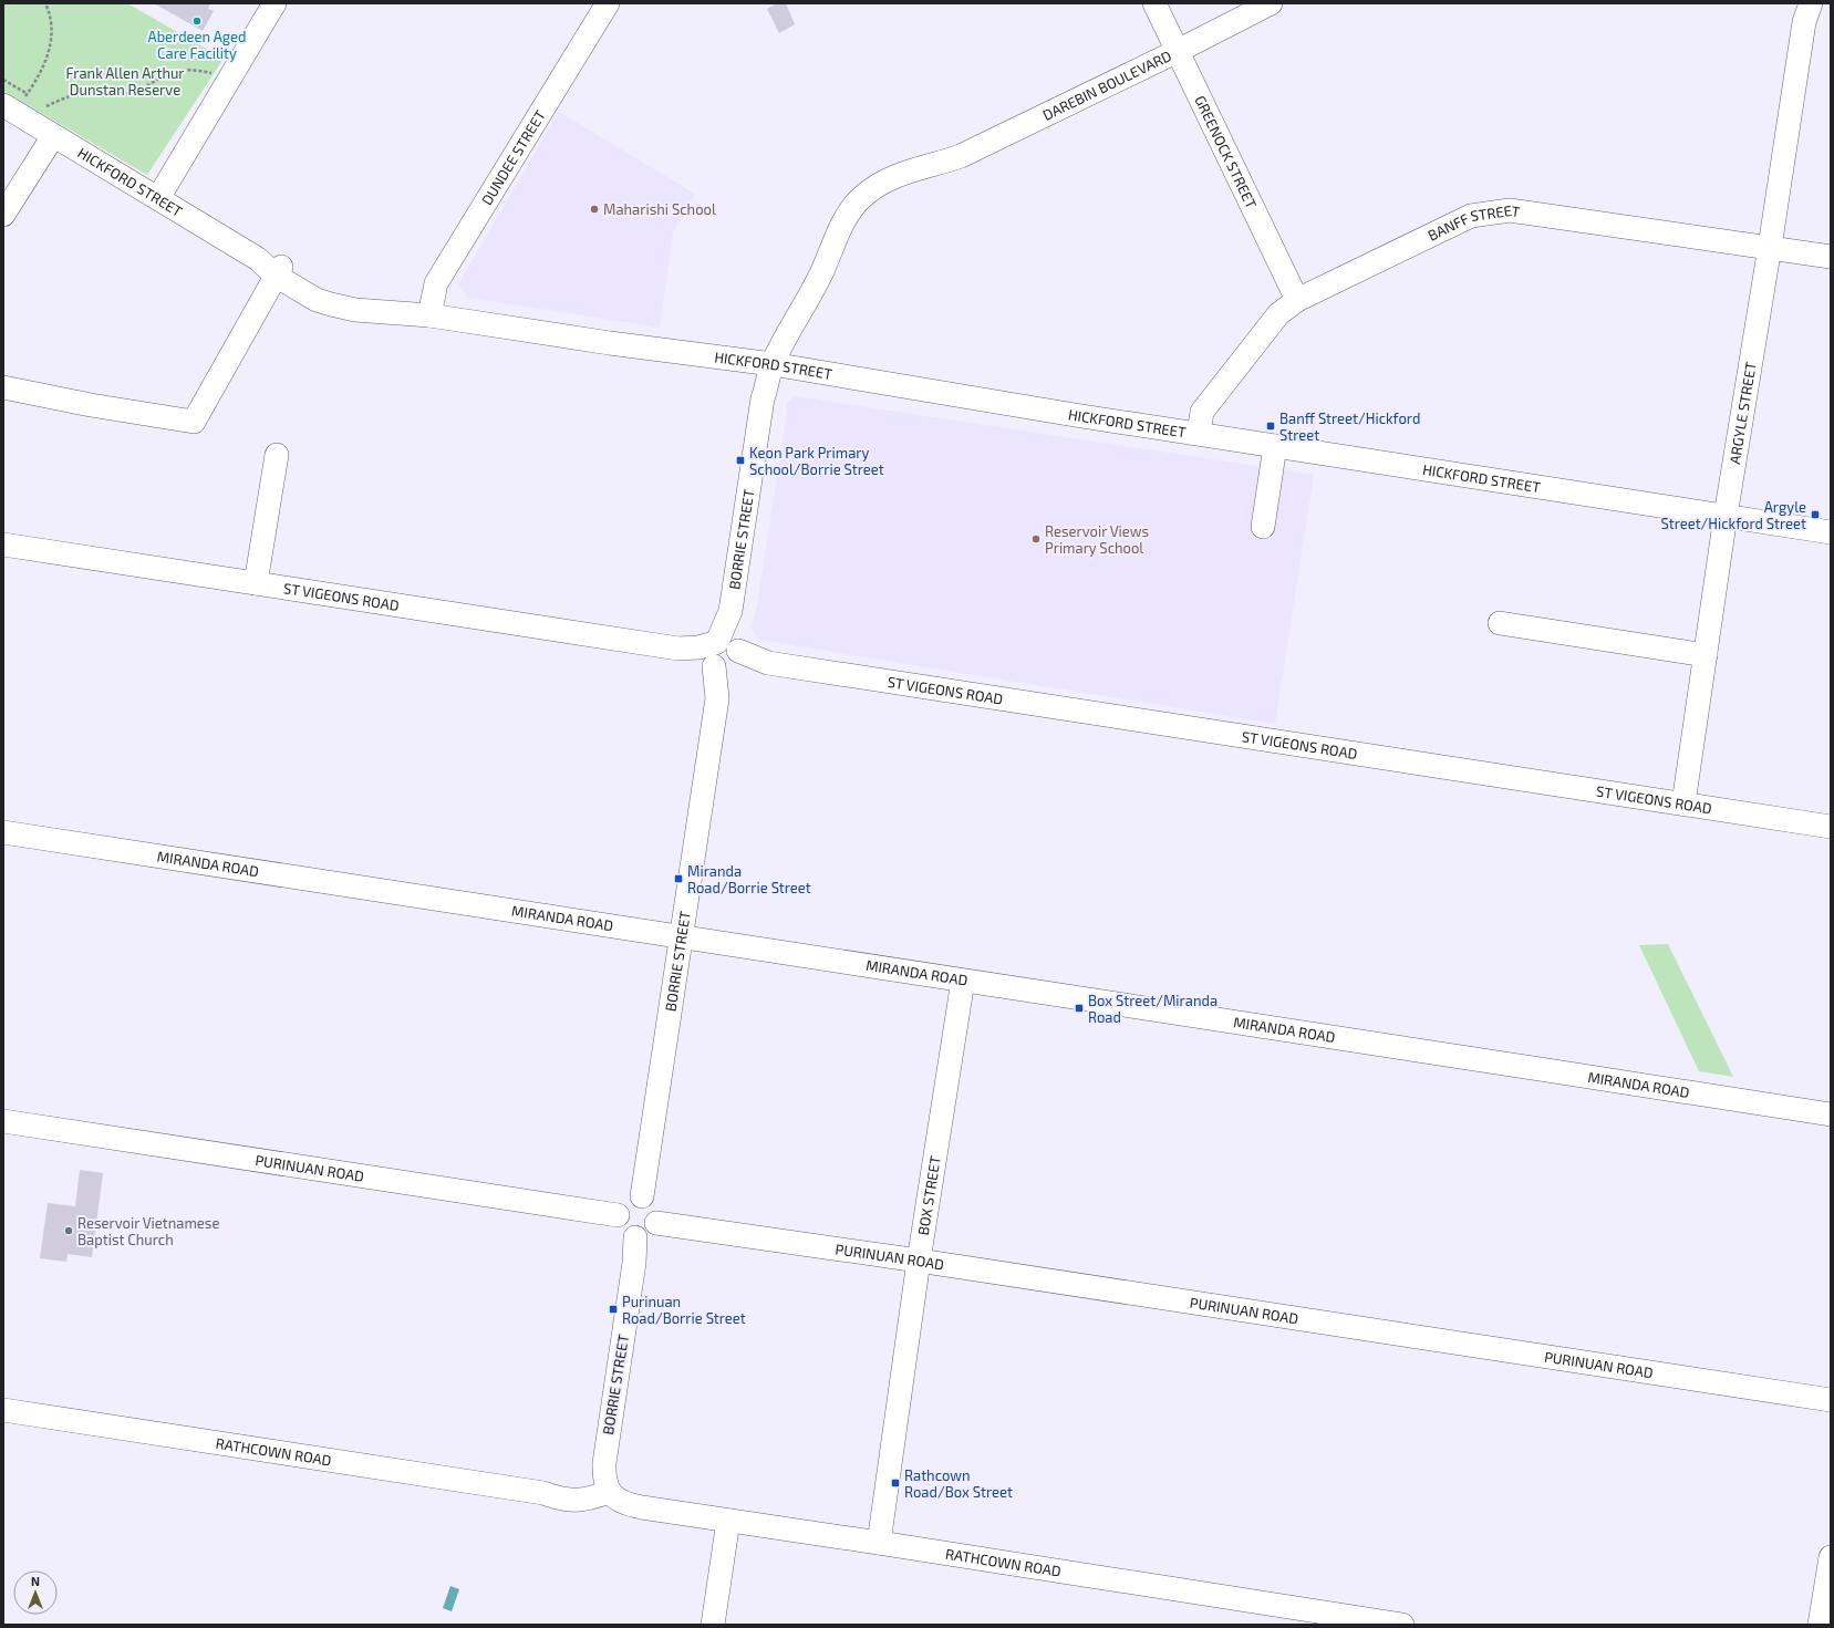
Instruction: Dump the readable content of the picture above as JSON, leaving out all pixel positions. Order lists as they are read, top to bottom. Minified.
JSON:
{"streets":{"street":["DAREBIN BOULEVARD","GREENOCK STREET","DUNDEE STREET","HICKFORD STREET","BANFF STREET","ARGYLE STREET","BORRIE STREET","ST VIGEONS ROAD","MIRANDA ROAD","PURINUAN ROAD","BOX STREET","RATHCOWN ROAD"]},"crossings":[["DAREBIN BOULEVARD","GREENOCK STREET"],["DAREBIN BOULEVARD","HICKFORD STREET"],["DAREBIN BOULEVARD","BORRIE STREET"],["GREENOCK STREET","BANFF STREET"],["DUNDEE STREET","HICKFORD STREET"],["HICKFORD STREET","BANFF STREET"],["HICKFORD STREET","ARGYLE STREET"],["HICKFORD STREET","BORRIE STREET"],["BANFF STREET","ARGYLE STREET"],["ARGYLE STREET","ST VIGEONS ROAD"],["BORRIE STREET","ST VIGEONS ROAD"],["BORRIE STREET","MIRANDA ROAD"],["BORRIE STREET","PURINUAN ROAD"],["BORRIE STREET","RATHCOWN ROAD"],["MIRANDA ROAD","BOX STREET"],["PURINUAN ROAD","BOX STREET"],["BOX STREET","RATHCOWN ROAD"]],"parks":["Frank Allen Arthur Dunstan Reserve"],"places":{"other":["Aberdeen Aged Care Facility","Maharishi School","Reservoir Views Primary School","Reservoir Vietnamese Baptist Church"],"transit":["Banff Street/Hickford Street","Keon Park Primary School/Borrie Street","Argyle Street/Hickford Street","Miranda Road/Borrie Street","Box Street/Miranda Road","Purinuan Road/Borrie Street","Rathcown Road/Box Street"]},"north":"top"}
